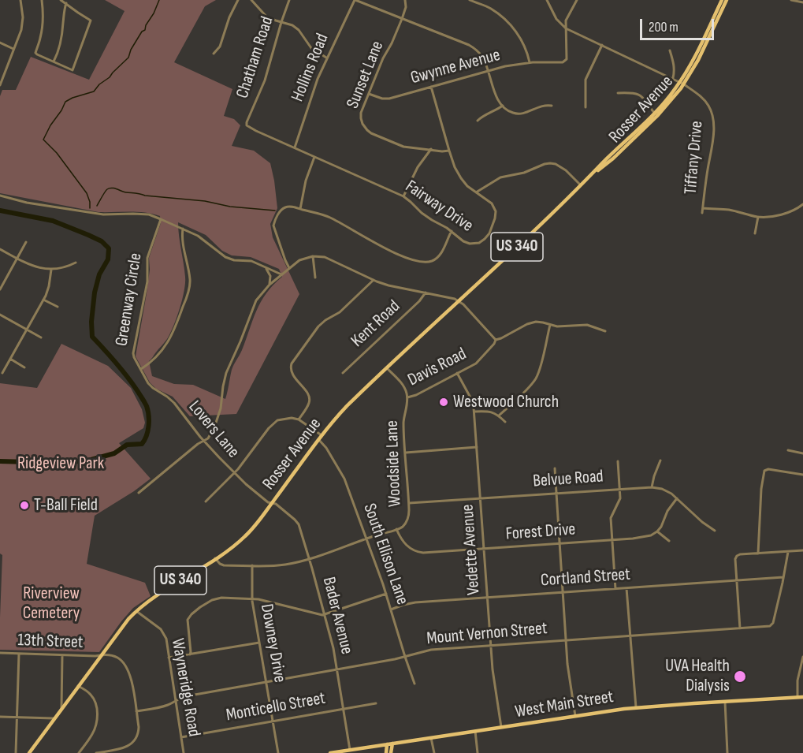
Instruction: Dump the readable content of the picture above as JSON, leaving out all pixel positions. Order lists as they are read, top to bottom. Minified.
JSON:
{"streets":{"main road":["Rosser Avenue","US 340","West Main Street"],"street":["Chatham Road","Gwynne Avenue","Hollins Road","Sunset Lane","Tiffany Drive","Fairway Drive","Greenway Circle","Kent Road","Davis Road","Lovers Lane","Woodside Lane","Belvue Road","Forest Drive","Vedette Avenue","South Ellison Lane","Cortland Street","Bader Avenue","Mount Vernon Street","13th Street","Downey Drive","Wayneridge Road","Monticello Street"]},"crossings":[["Chatham Road","Fairway Drive"],["Gwynne Avenue","Sunset Lane"],["Gwynne Avenue","Tiffany Drive"],["Gwynne Avenue","Fairway Drive"],["Hollins Road","Fairway Drive"],["Sunset Lane","Fairway Drive"],["Rosser Avenue","Tiffany Drive"],["Rosser Avenue","Lovers Lane"],["Rosser Avenue","Woodside Lane"],["Rosser Avenue","South Ellison Lane"],["Rosser Avenue","Bader Avenue"],["Rosser Avenue","13th Street"],["Rosser Avenue","Wayneridge Road"],["Greenway Circle","Lovers Lane"],["Davis Road","Woodside Lane"],["Davis Road","Vedette Avenue"],["Lovers Lane","Bader Avenue"],["Woodside Lane","Belvue Road"],["Woodside Lane","Forest Drive"],["Woodside Lane","South Ellison Lane"],["Belvue Road","Vedette Avenue"],["Forest Drive","Vedette Avenue"],["Vedette Avenue","Cortland Street"],["Vedette Avenue","Mount Vernon Street"],["Vedette Avenue","West Main Street"],["South Ellison Lane","Cortland Street"],["South Ellison Lane","Mount Vernon Street"],["Cortland Street","Mount Vernon Street"],["Bader Avenue","Mount Vernon Street"],["Bader Avenue","West Main Street"],["Bader Avenue","Monticello Street"],["Mount Vernon Street","13th Street"],["Mount Vernon Street","Downey Drive"],["Mount Vernon Street","Wayneridge Road"],["Downey Drive","Monticello Street"],["Wayneridge Road","Monticello Street"]],"parks":["Ridgeview Park","Riverview Cemetery"],"places":["Westwood Church","T-Ball Field","UVA Health Dialysis"],"scale_bar":"200 m"}
